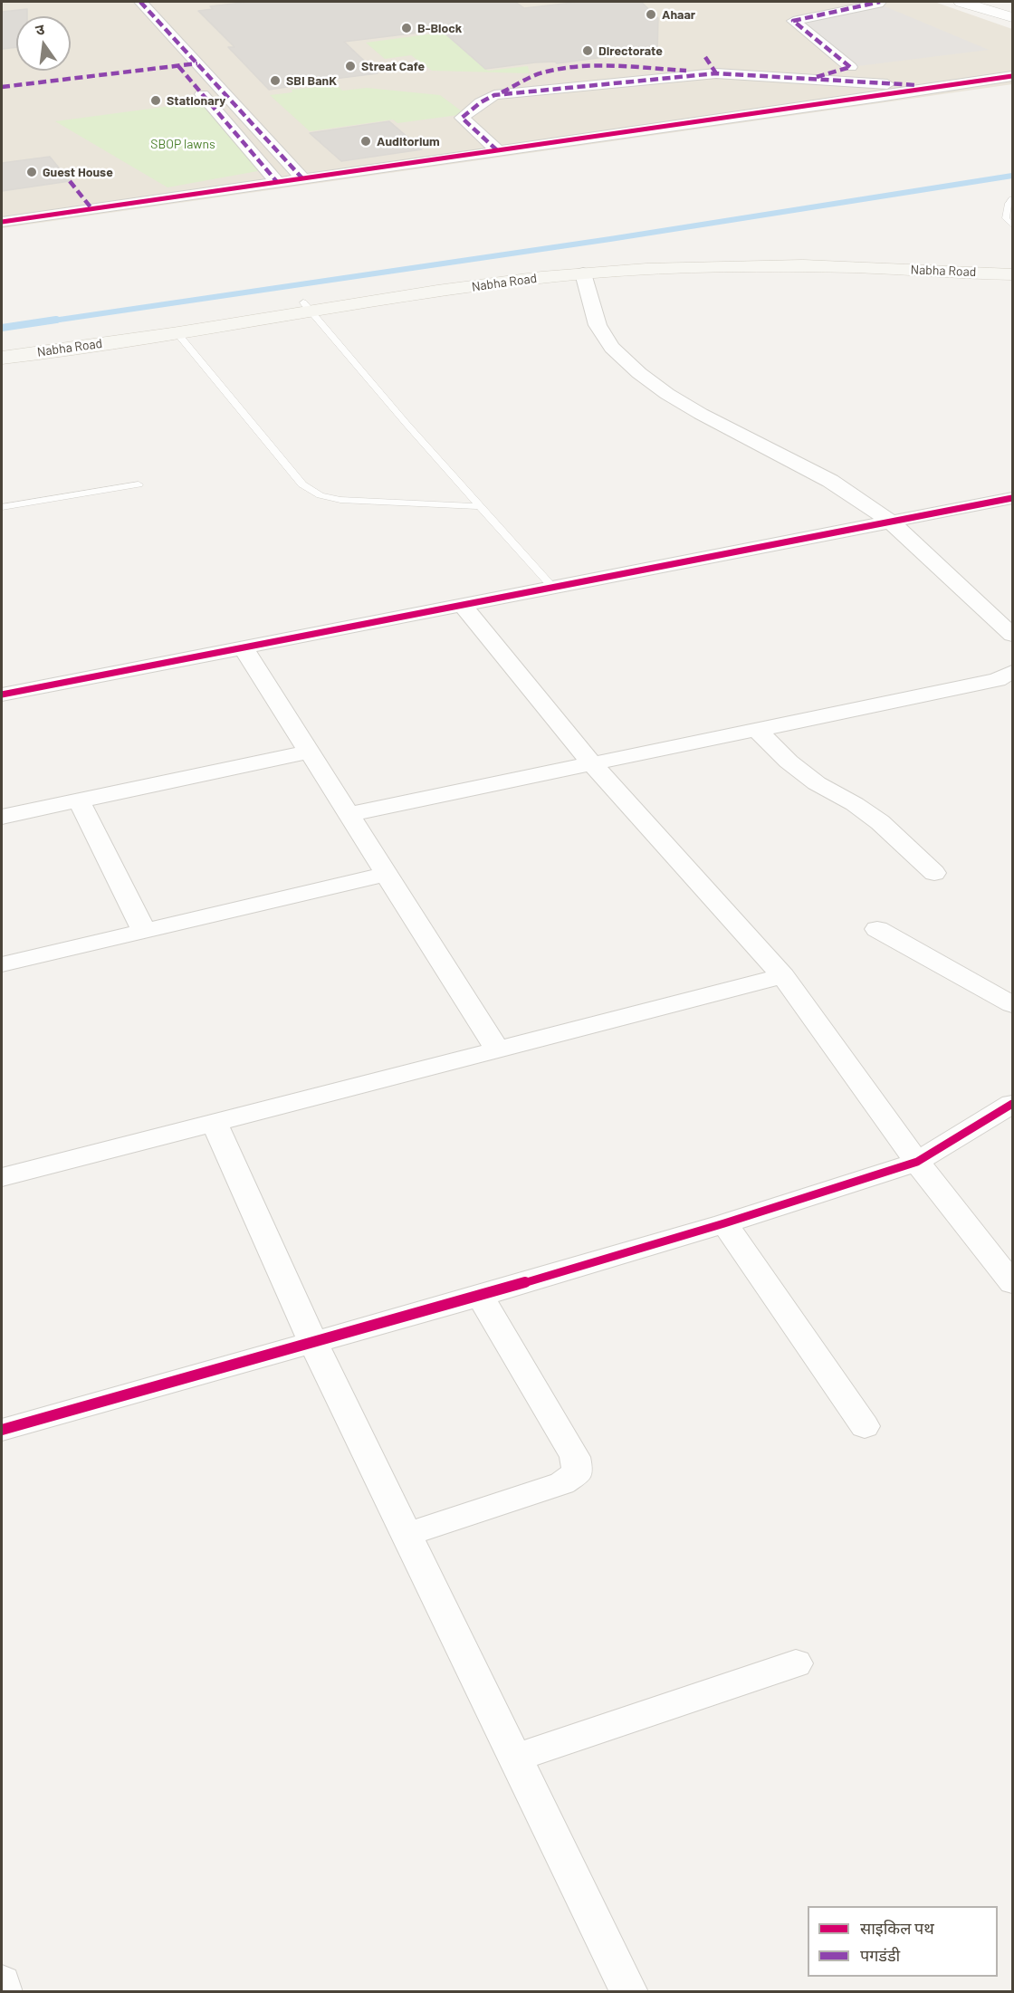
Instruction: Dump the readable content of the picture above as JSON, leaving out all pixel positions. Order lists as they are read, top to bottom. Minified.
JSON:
{"streets":{"main road":["Nabha Road"]},"parks":["SBOP lawns"],"places":["Ahaar","B-Block","Directorate","Streat Cafe","SBI BanK","Stationary","Auditorium","Guest House"],"legend":["साइकिल पथ","पगडंडी"],"north":"top"}
